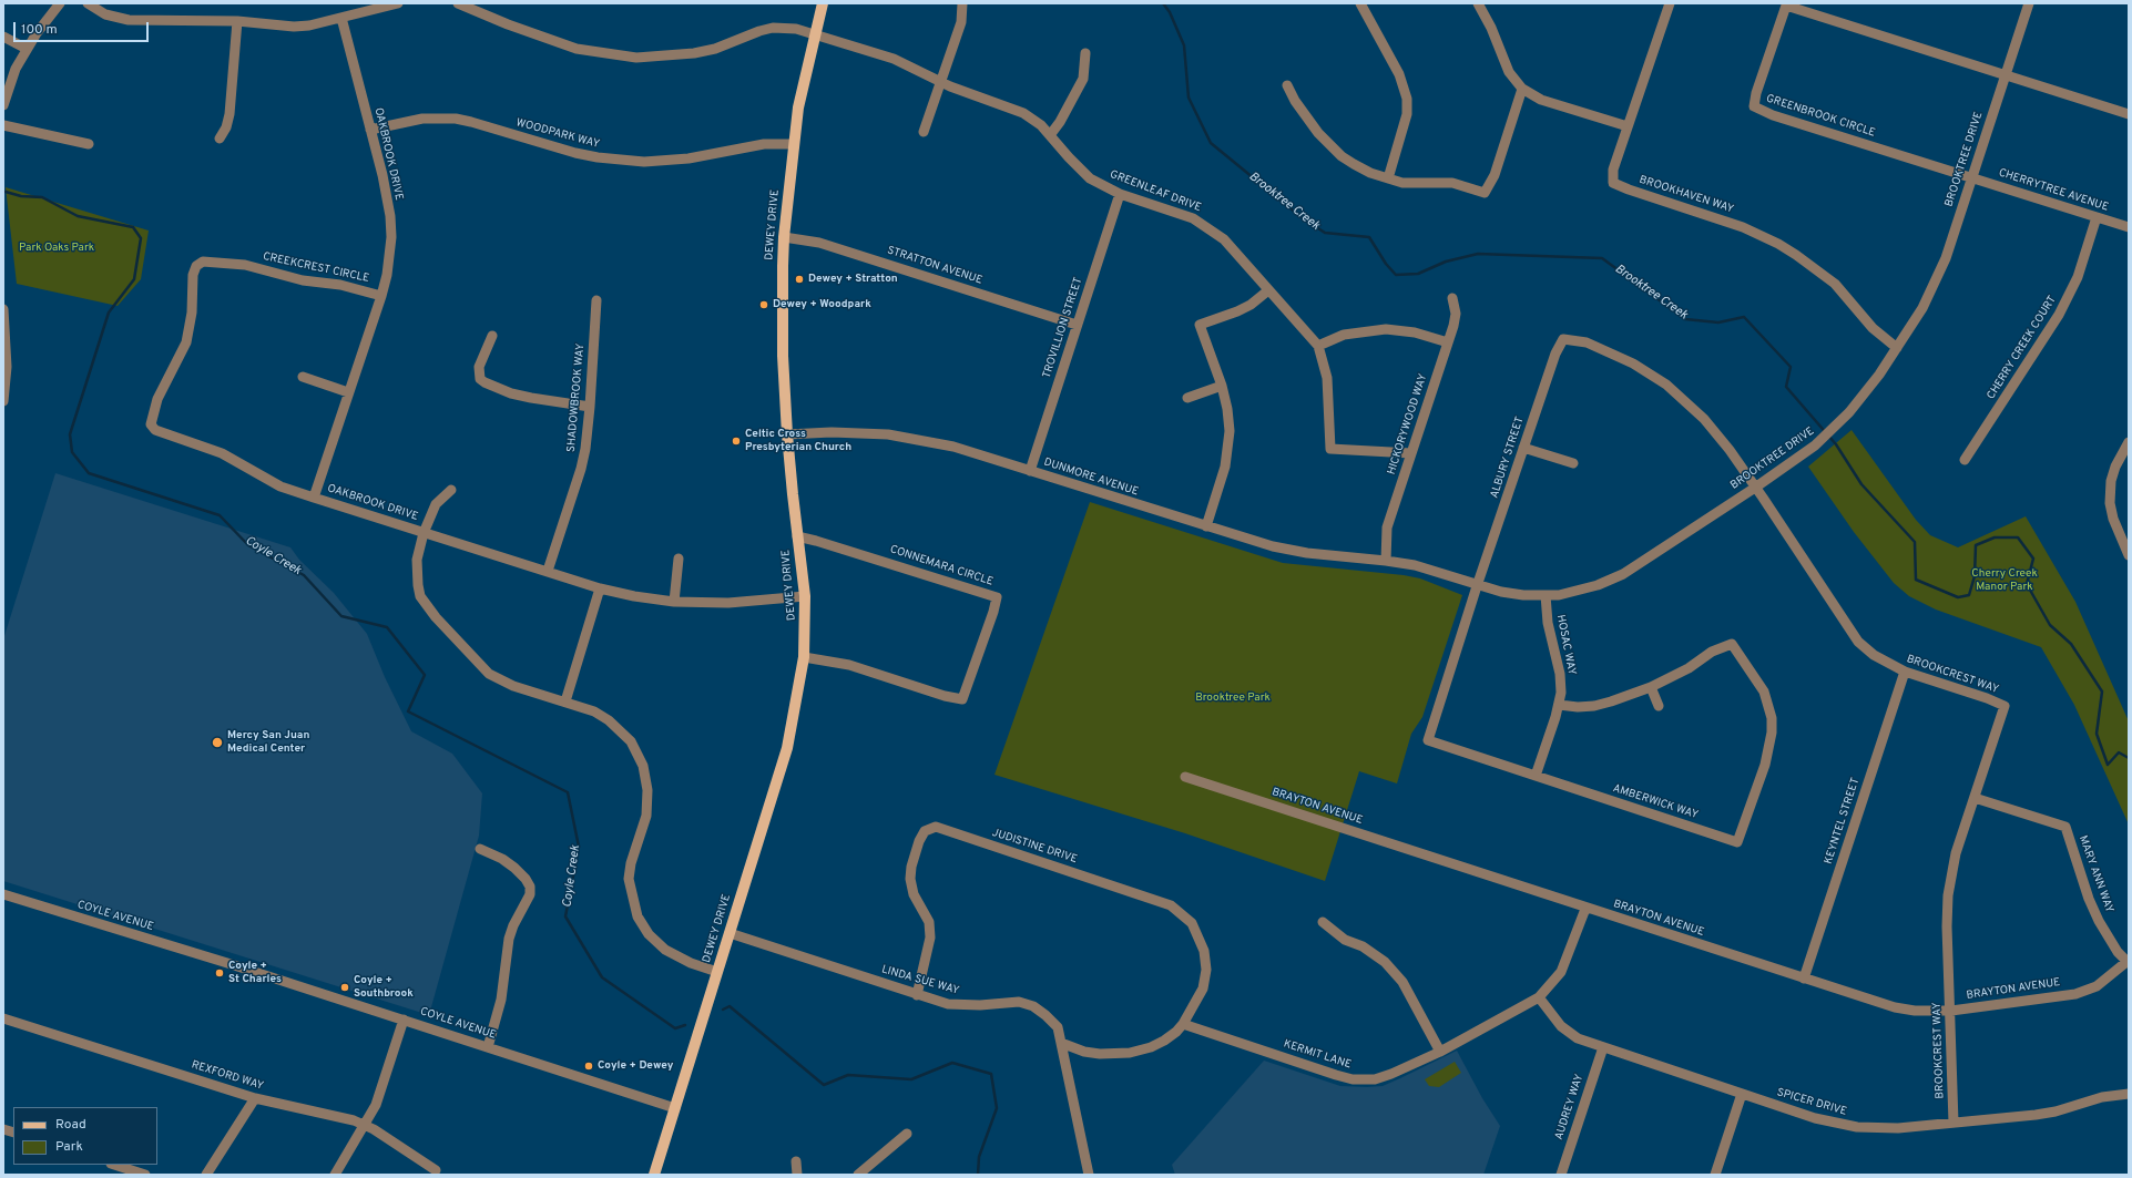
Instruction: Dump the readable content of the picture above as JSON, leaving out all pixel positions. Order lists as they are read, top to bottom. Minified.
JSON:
{"streets":{"main road":["DEWEY DRIVE"],"street":["GREENBROOK CIRCLE","WOODPARK WAY","OAKBROOK DRIVE","BROOKTREE DRIVE","CHERRYTREE AVENUE","GREENLEAF DRIVE","BROOKHAVEN WAY","STRATTON AVENUE","CREEKCREST CIRCLE","TROVILLION STREET","CHERRY CREEK COURT","SHADOWBROOK WAY","HICKORYWOOD WAY","ALBURY STREET","DUNMORE AVENUE","CONNEMARA CIRCLE","HOSAC WAY","BROOKCREST WAY","AMBERWICK WAY","BRAYTON AVENUE","KEYNTEL STREET","JUDISTINE DRIVE","MARY ANN WAY","COYLE AVENUE","LINDA SUE WAY","KERMIT LANE","REXFORD WAY","SPICER DRIVE","AUDREY WAY"]},"crossings":[["GREENBROOK CIRCLE","BROOKTREE DRIVE"],["GREENBROOK CIRCLE","CHERRYTREE AVENUE"],["WOODPARK WAY","OAKBROOK DRIVE"],["WOODPARK WAY","DEWEY DRIVE"],["OAKBROOK DRIVE","DEWEY DRIVE"],["OAKBROOK DRIVE","CREEKCREST CIRCLE"],["OAKBROOK DRIVE","SHADOWBROOK WAY"],["BROOKTREE DRIVE","CHERRYTREE AVENUE"],["BROOKTREE DRIVE","BROOKHAVEN WAY"],["BROOKTREE DRIVE","HICKORYWOOD WAY"],["BROOKTREE DRIVE","ALBURY STREET"],["BROOKTREE DRIVE","DUNMORE AVENUE"],["BROOKTREE DRIVE","HOSAC WAY"],["BROOKTREE DRIVE","BROOKCREST WAY"],["BROOKTREE DRIVE","AMBERWICK WAY"],["CHERRYTREE AVENUE","CHERRY CREEK COURT"],["GREENLEAF DRIVE","DEWEY DRIVE"],["GREENLEAF DRIVE","TROVILLION STREET"],["GREENLEAF DRIVE","HICKORYWOOD WAY"],["DEWEY DRIVE","STRATTON AVENUE"],["DEWEY DRIVE","DUNMORE AVENUE"],["DEWEY DRIVE","CONNEMARA CIRCLE"],["DEWEY DRIVE","COYLE AVENUE"],["DEWEY DRIVE","LINDA SUE WAY"],["STRATTON AVENUE","TROVILLION STREET"],["TROVILLION STREET","DUNMORE AVENUE"],["HICKORYWOOD WAY","DUNMORE AVENUE"],["ALBURY STREET","BROOKCREST WAY"],["ALBURY STREET","AMBERWICK WAY"],["HOSAC WAY","AMBERWICK WAY"],["BROOKCREST WAY","BRAYTON AVENUE"],["BROOKCREST WAY","KEYNTEL STREET"],["BROOKCREST WAY","MARY ANN WAY"],["BROOKCREST WAY","SPICER DRIVE"],["BRAYTON AVENUE","KEYNTEL STREET"],["BRAYTON AVENUE","MARY ANN WAY"],["BRAYTON AVENUE","KERMIT LANE"],["JUDISTINE DRIVE","LINDA SUE WAY"],["JUDISTINE DRIVE","KERMIT LANE"],["KERMIT LANE","SPICER DRIVE"],["SPICER DRIVE","AUDREY WAY"]],"water":["Brooktree Creek","Coyle Creek"],"parks":["Park Oaks Park","Cherry Creek Manor Park","Brooktree Park"],"places":["Dewey + Stratton","Dewey + Woodpark","Celtic Cross Presbyterian Church","Mercy San Juan Medical Center","Coyle + St Charles","Coyle + Southbrook","Coyle + Dewey"],"legend":["Road","Park"],"scale_bar":"100 m"}
